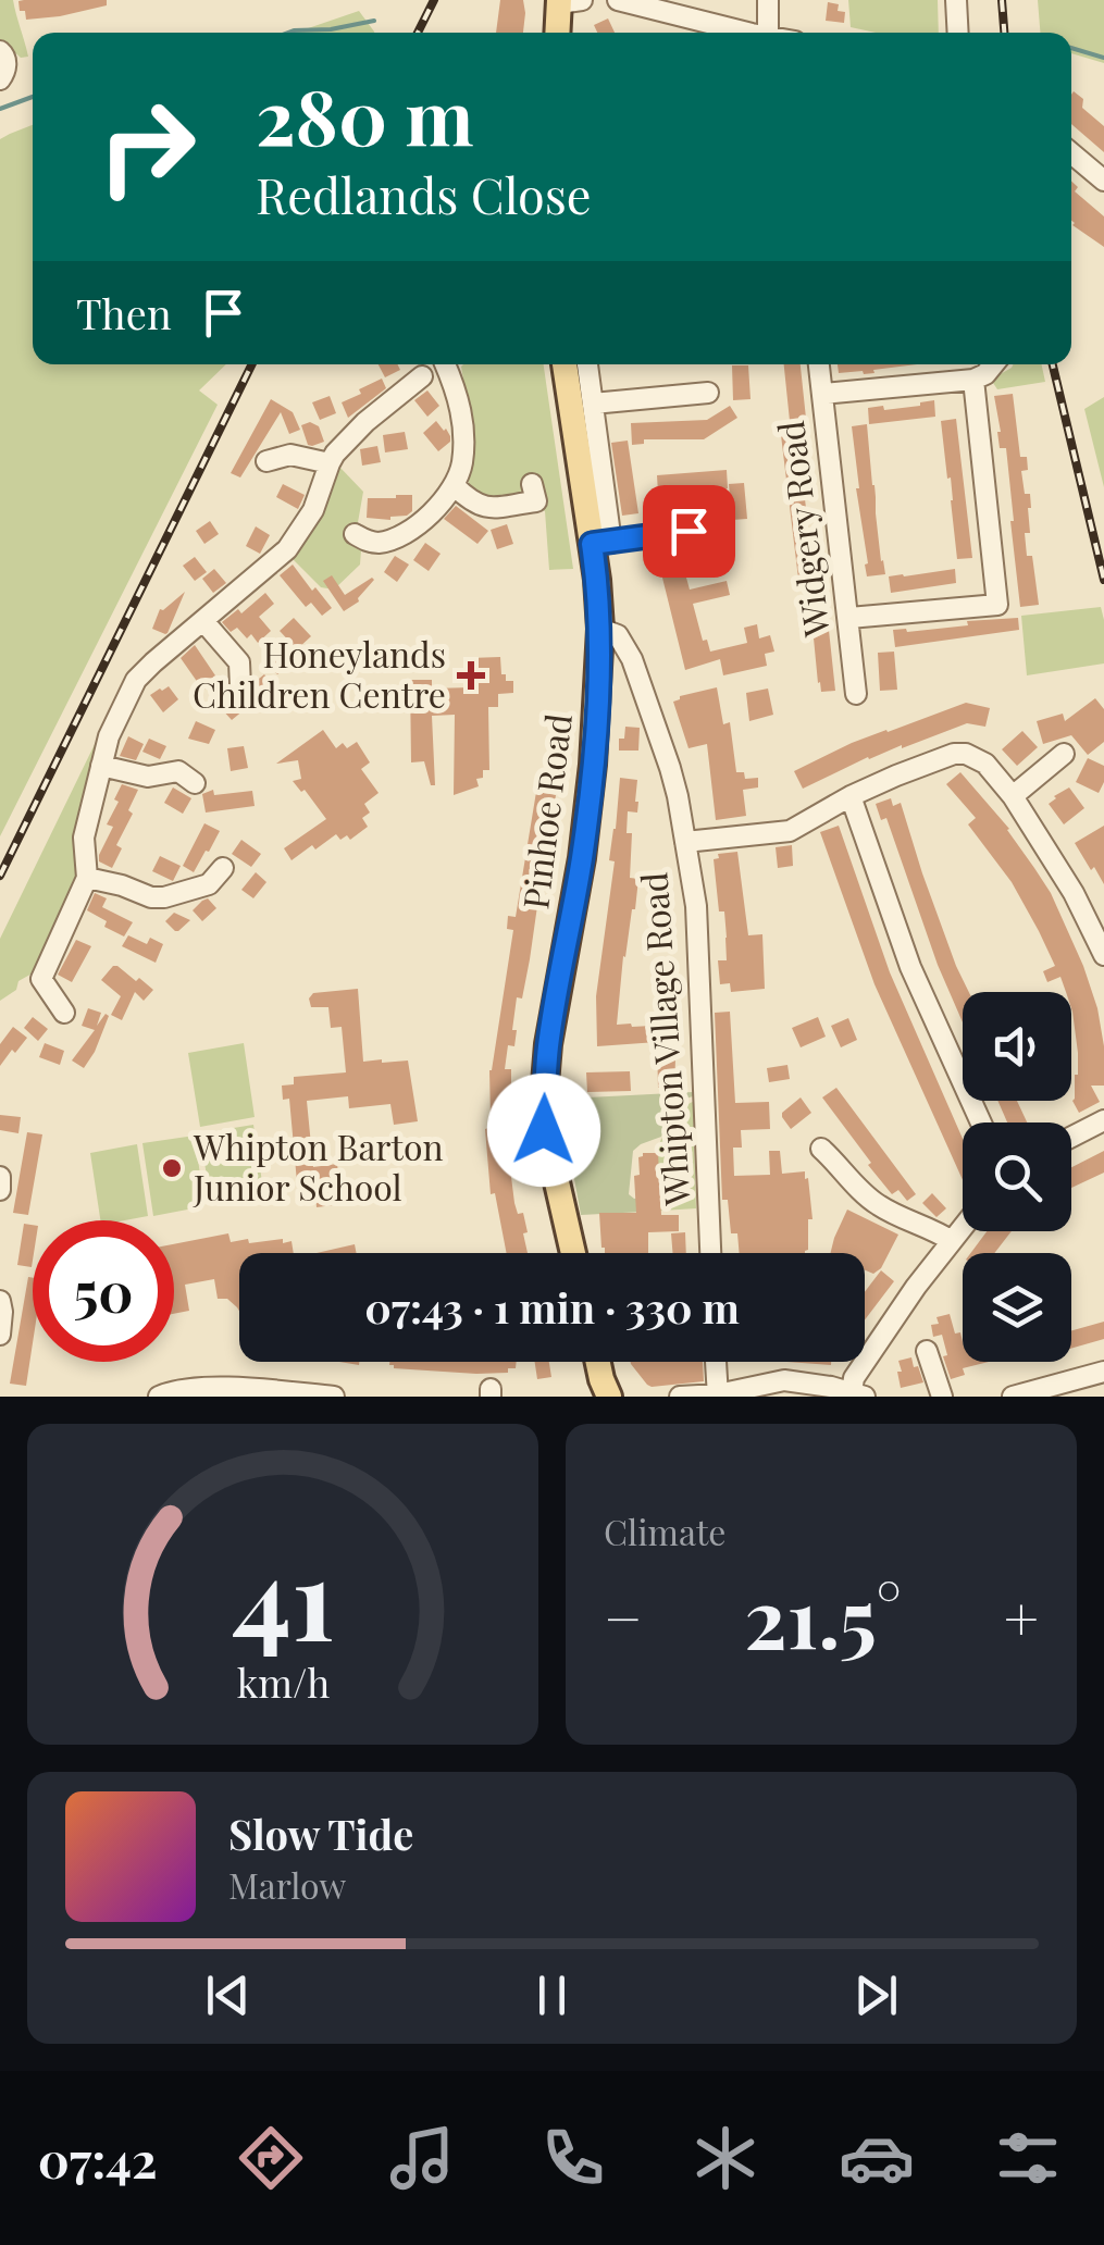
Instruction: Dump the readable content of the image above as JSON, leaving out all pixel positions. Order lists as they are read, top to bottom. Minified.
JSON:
{"streets":{"main road":["Pinhoe Road"],"street":["Widgery Road","Whipton Village Road"]},"crossings":[["Pinhoe Road","Whipton Village Road"]],"places":{"health":["Honeylands Children Centre"],"other":["Whipton Barton Junior School"]},"page":{"turn":["280 m","Redlands Close"],"then":"Then","limit":"50","trip":"07:43 · 1 min · 330 m","tile":"Climate","heat":["−","21.5°","+"],"song":["Slow Tide","Marlow"],"tabs":"07:42","gauge":["41","km/h"]}}
